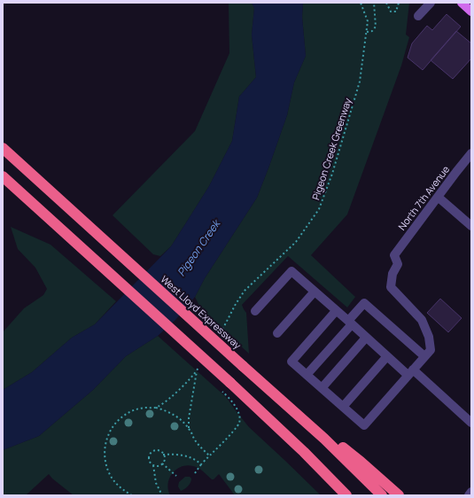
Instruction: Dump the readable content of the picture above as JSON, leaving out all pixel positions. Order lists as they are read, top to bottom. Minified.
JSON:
{"streets":{"highway":["West Lloyd Expressway"],"street":["North 7th Avenue"],"path":["Pigeon Creek Greenway"]},"water":["Pigeon Creek"]}
